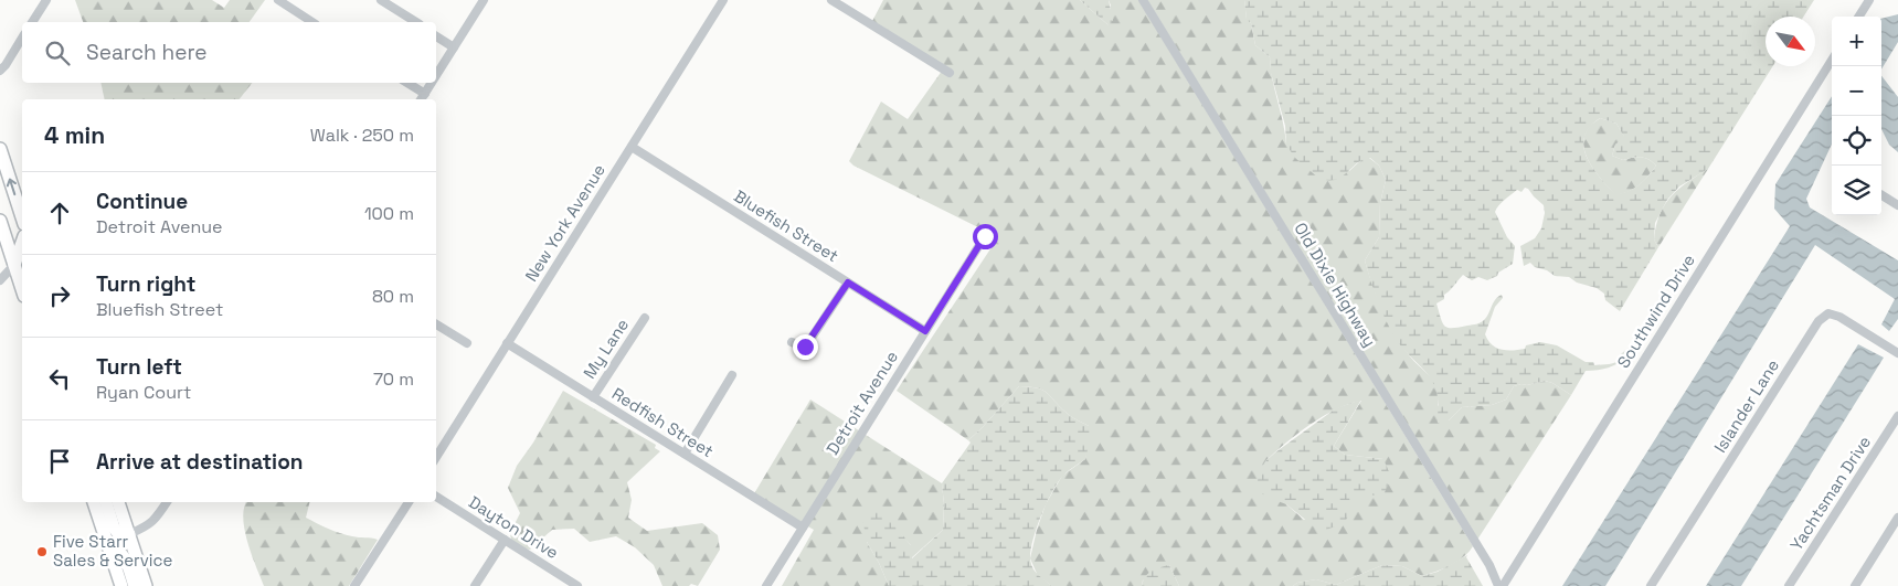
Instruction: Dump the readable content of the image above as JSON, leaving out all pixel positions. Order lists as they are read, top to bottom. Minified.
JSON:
{"streets":{"street":["New York Avenue","Bluefish Street","Old Dixie Highway","Southwind Drive","My Lane","Detroit Avenue","Islander Lane","Redfish Street","Yachtsman Drive","Dayton Drive"]},"crossings":[["New York Avenue","Bluefish Street"],["New York Avenue","Redfish Street"],["Bluefish Street","Detroit Avenue"],["Old Dixie Highway","Southwind Drive"],["My Lane","Redfish Street"],["Detroit Avenue","Redfish Street"]],"places":["Five Starr Sales & Service"],"north":"bottom right","page":{"map_buttons":["+","−"],"search":"Search here","heading":["4 min","Walk · 250 m"],"list":[["Continue","Detroit Avenue","100 m"],["Turn right","Bluefish Street","80 m"],["Turn left","Ryan Court","70 m"],"Arrive at destination"]}}
